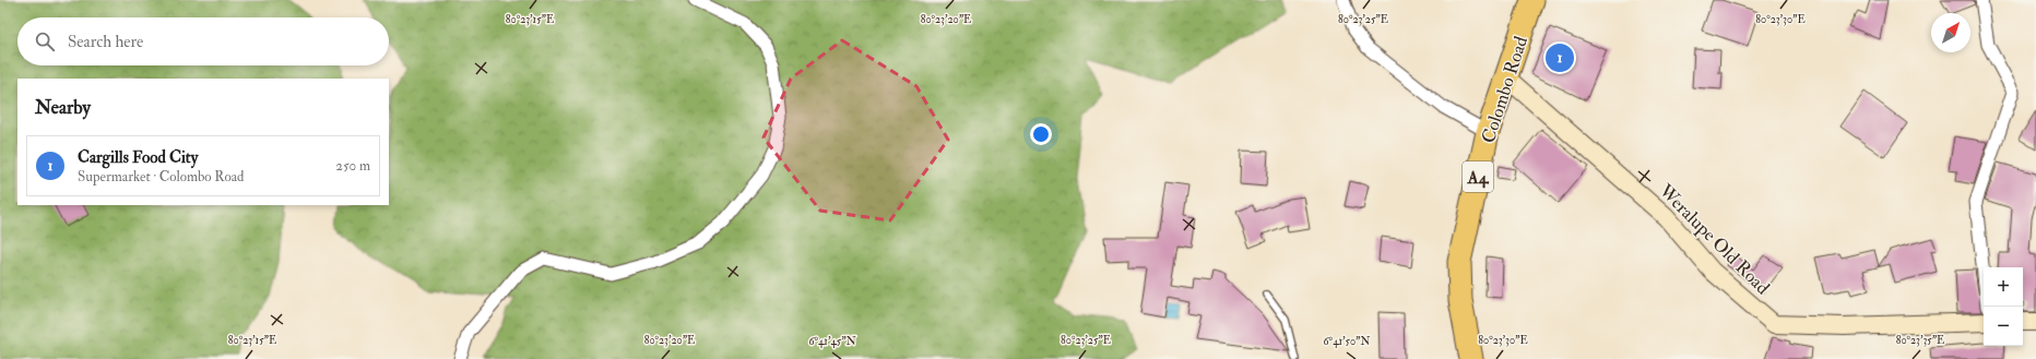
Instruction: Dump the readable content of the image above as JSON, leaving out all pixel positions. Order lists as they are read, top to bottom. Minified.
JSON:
{"streets":{"highway":["Colombo Road","A4"],"street":["Weralupe Old Road"]},"crossings":[["Colombo Road","Weralupe Old Road"]],"north":"top right","page":{"search":"Search here","pins":"1","heading":"Nearby","list":[{"mark":"1","name":"Cargills Food City","note":"Supermarket · Colombo Road","value":"250 m"}],"map_buttons":["+","−"]},"coordinates":["80°23'20\"E","80°23'30\"E","80°23'15\"E","80°23'25\"E","80°23'35\"E","6°41'45\"N","6°41'50\"N"]}
